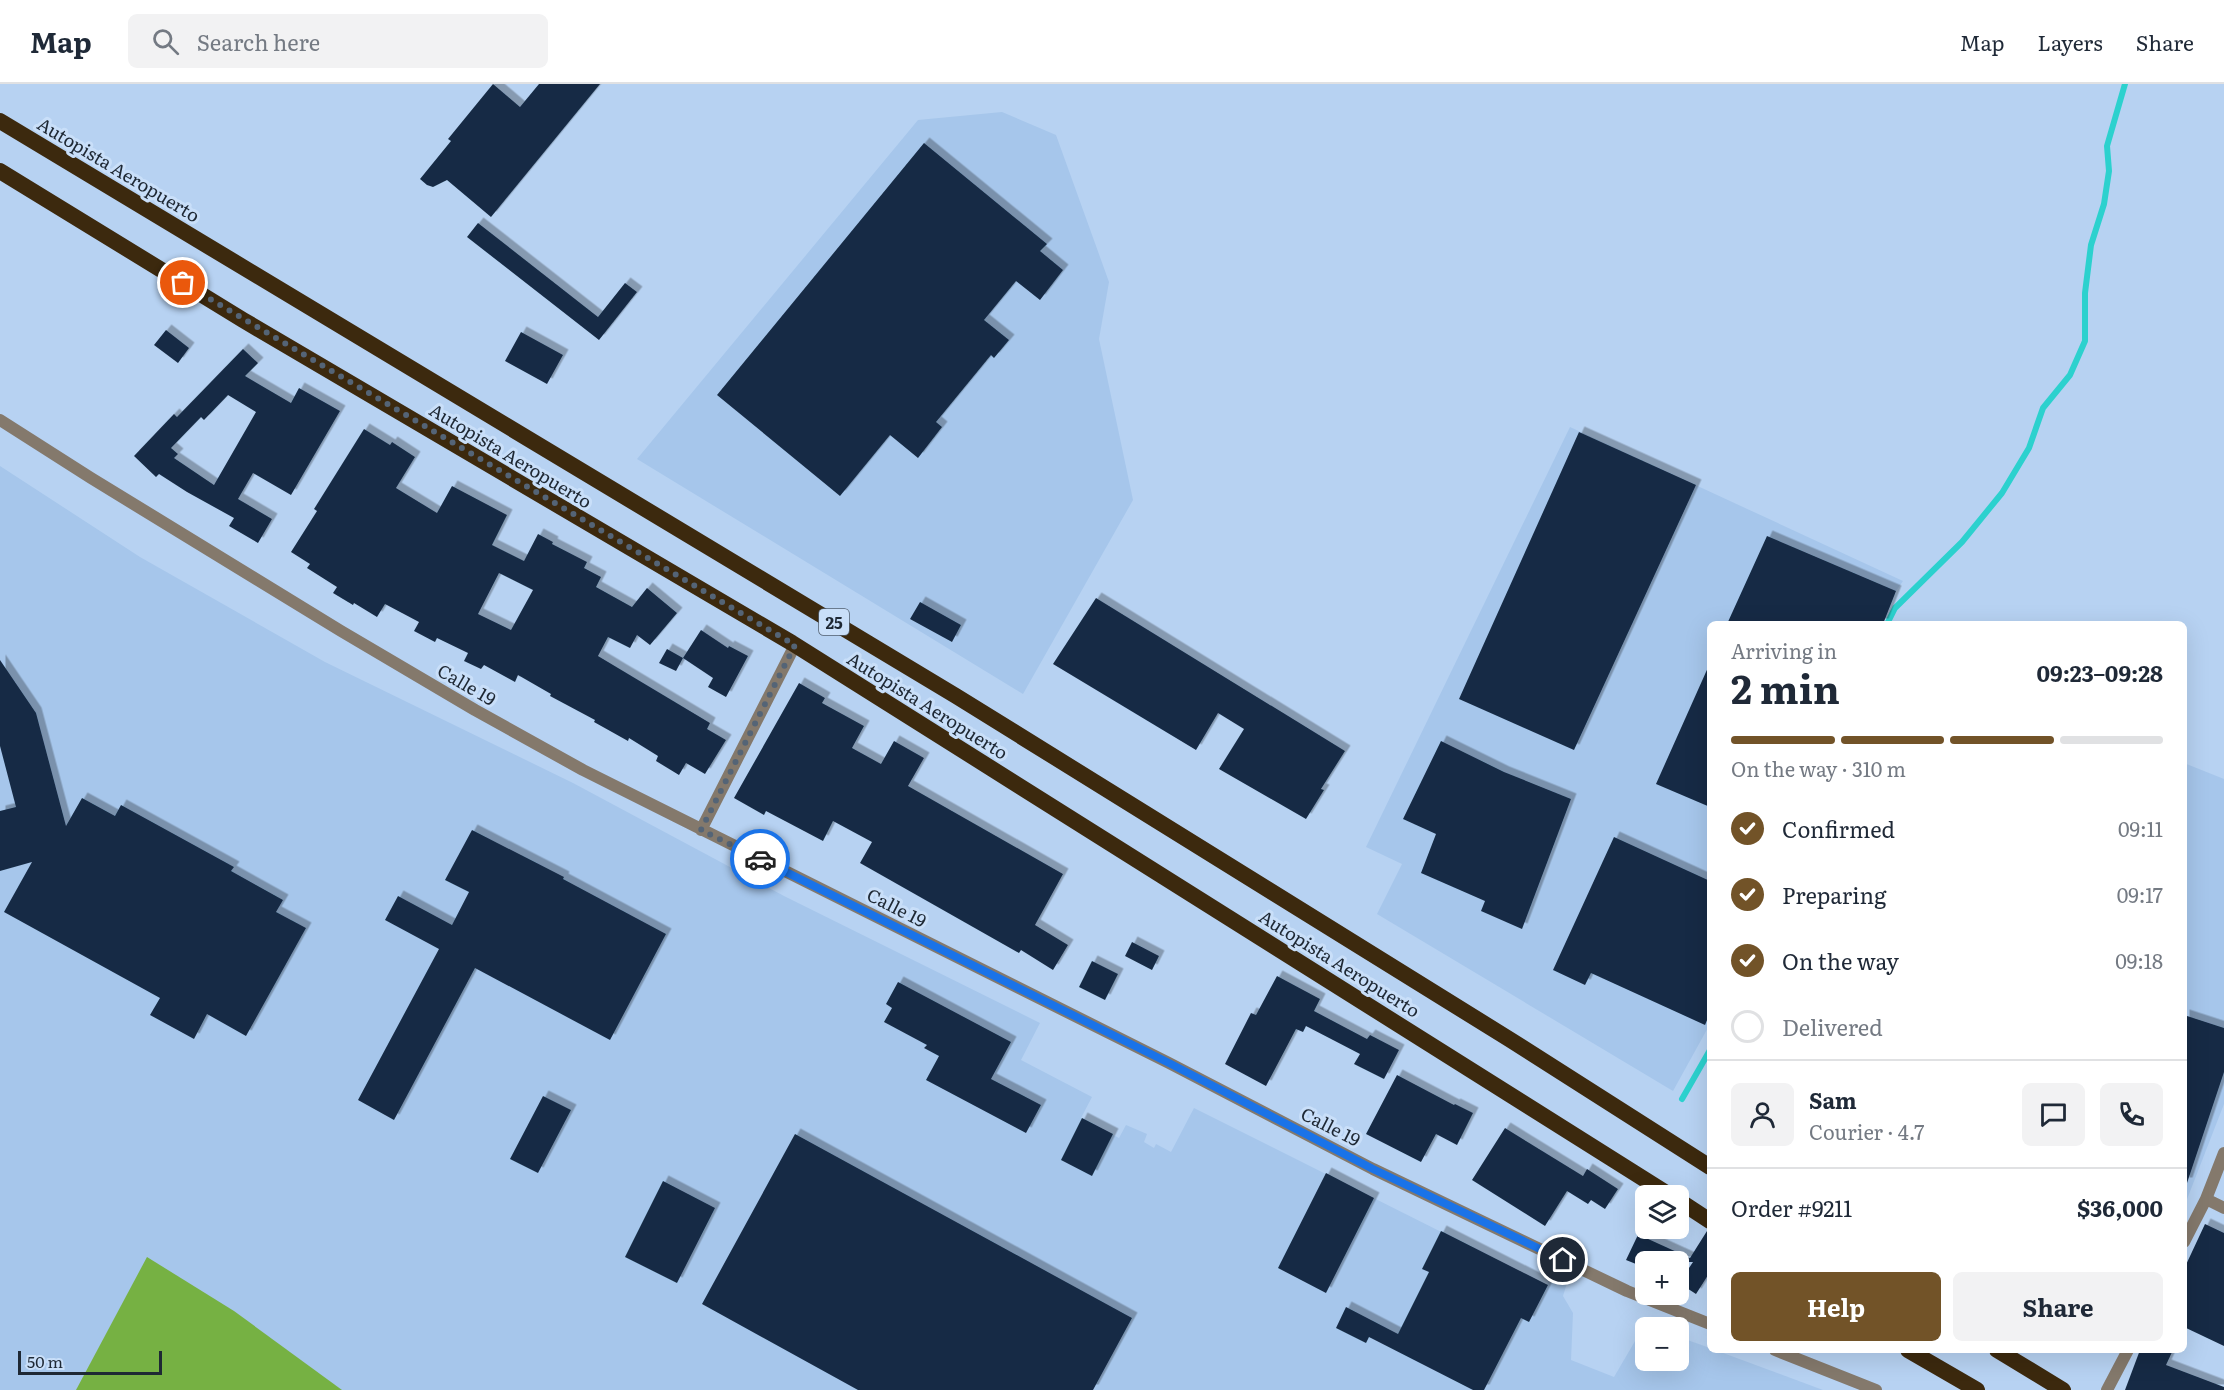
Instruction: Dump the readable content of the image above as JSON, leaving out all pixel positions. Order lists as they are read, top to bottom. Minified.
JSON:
{"streets":{"highway":["Autopista Aeropuerto","25"],"street":["Calle 19"]},"scale_bar":"50 m","page":{"header":"Map","search":"Search here","nav":["Map","Layers","Share"],"heading":["2 min","Arriving in","09:23–09:28"],"panel":["Sam","Courier · 4.7","Order #9211","$36,000"],"bar":"On the way · 310 m","list":[["Confirmed","09:11"],["Preparing","09:17"],["On the way","09:18"],"Delivered"],"map_buttons":["+","−"],"buttons":["Help","Share"],"scale":"50 m"}}
